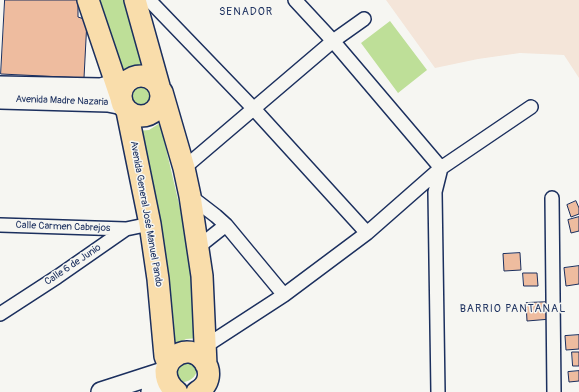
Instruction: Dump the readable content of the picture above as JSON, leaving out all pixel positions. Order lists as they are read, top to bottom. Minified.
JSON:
{"streets":{"main road":["Avenida General José Manuel Pando"],"street":["Avenida Madre Nazaria","Calle Carmen Cabrejos","Calle 6 de Junio"]},"crossings":[["Avenida Madre Nazaria","Avenida General José Manuel Pando"],["Avenida General José Manuel Pando","Calle 6 de Junio"],["Calle Carmen Cabrejos","Calle 6 de Junio"]],"districts":["SENADOR","BARRIO PANTANAL"]}
